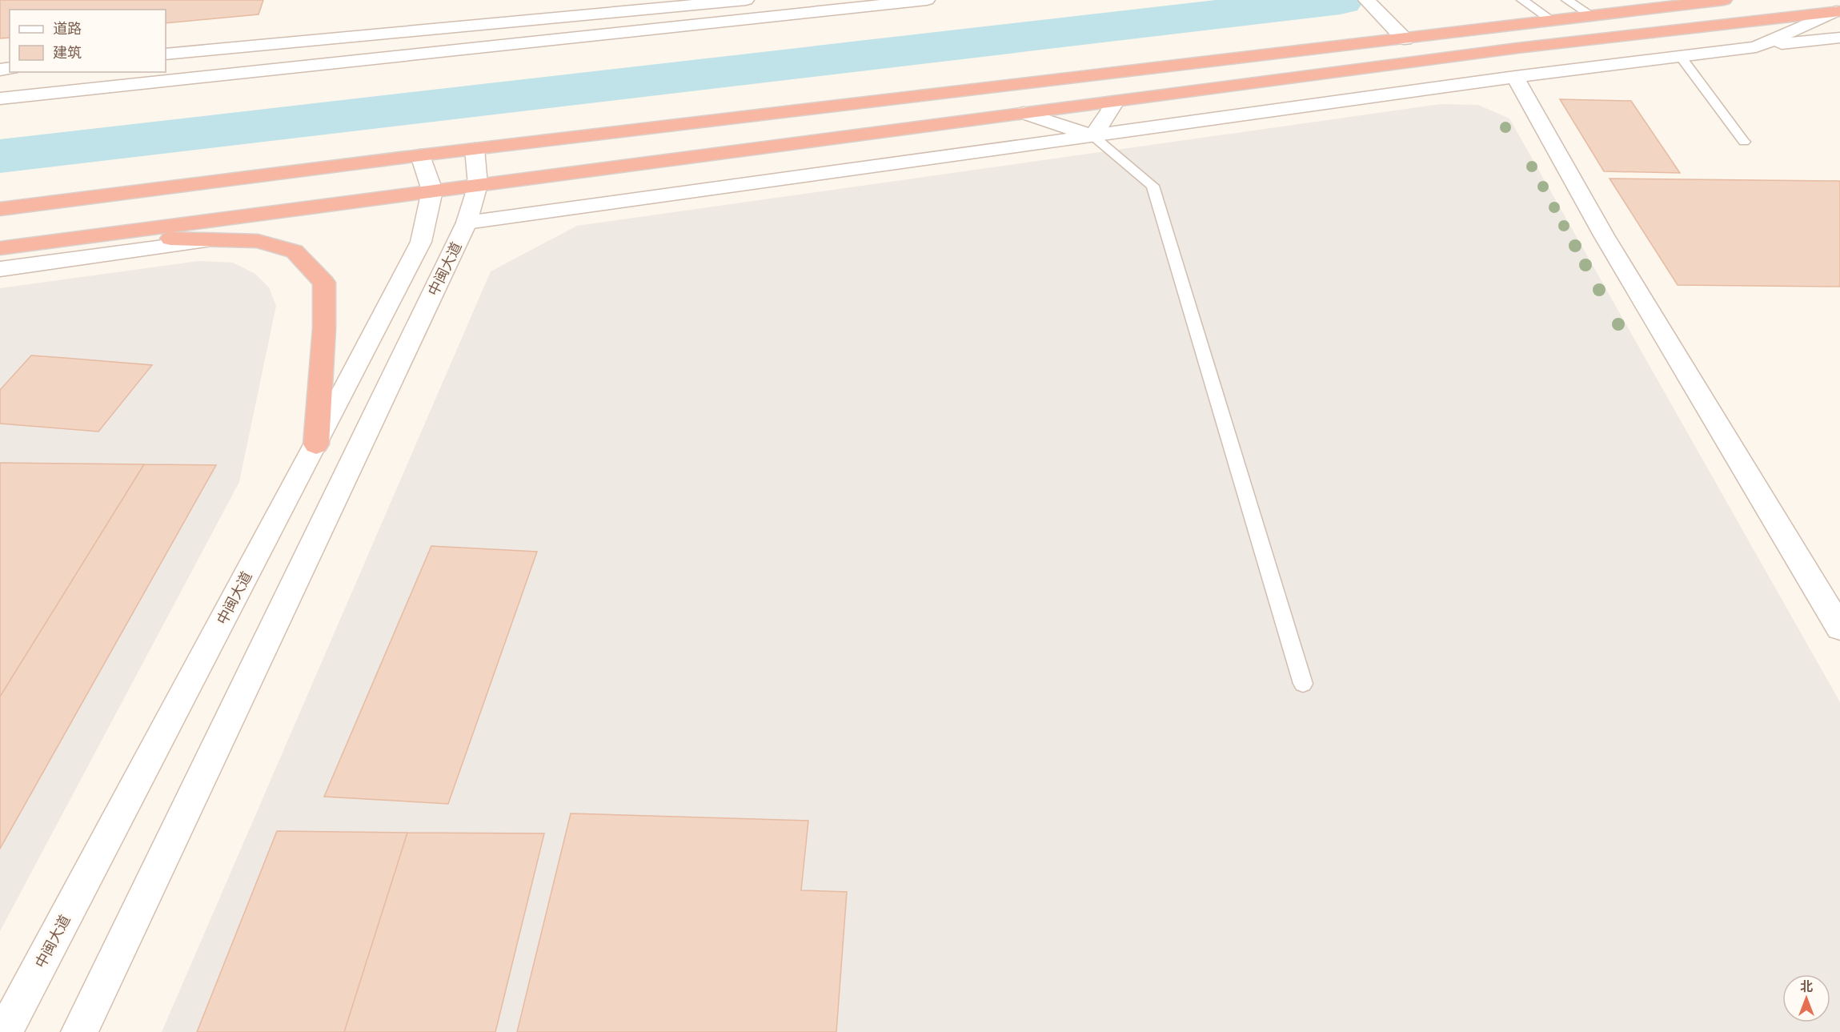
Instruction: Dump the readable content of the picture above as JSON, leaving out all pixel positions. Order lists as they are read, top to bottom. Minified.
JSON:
{"streets":{"street":["中闽大道"]},"legend":["道路","建筑"],"north":"top"}
